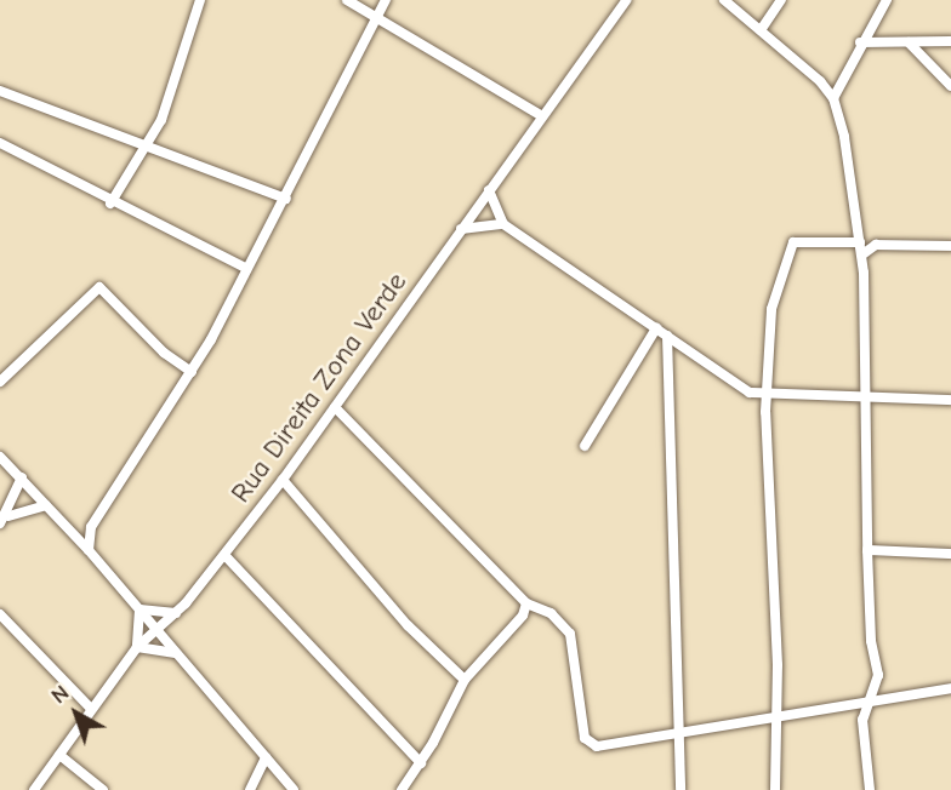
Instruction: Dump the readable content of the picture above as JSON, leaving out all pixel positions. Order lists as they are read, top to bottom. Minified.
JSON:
{"streets":{"street":["Rua Direita Zona Verde"]},"north":"top left"}
